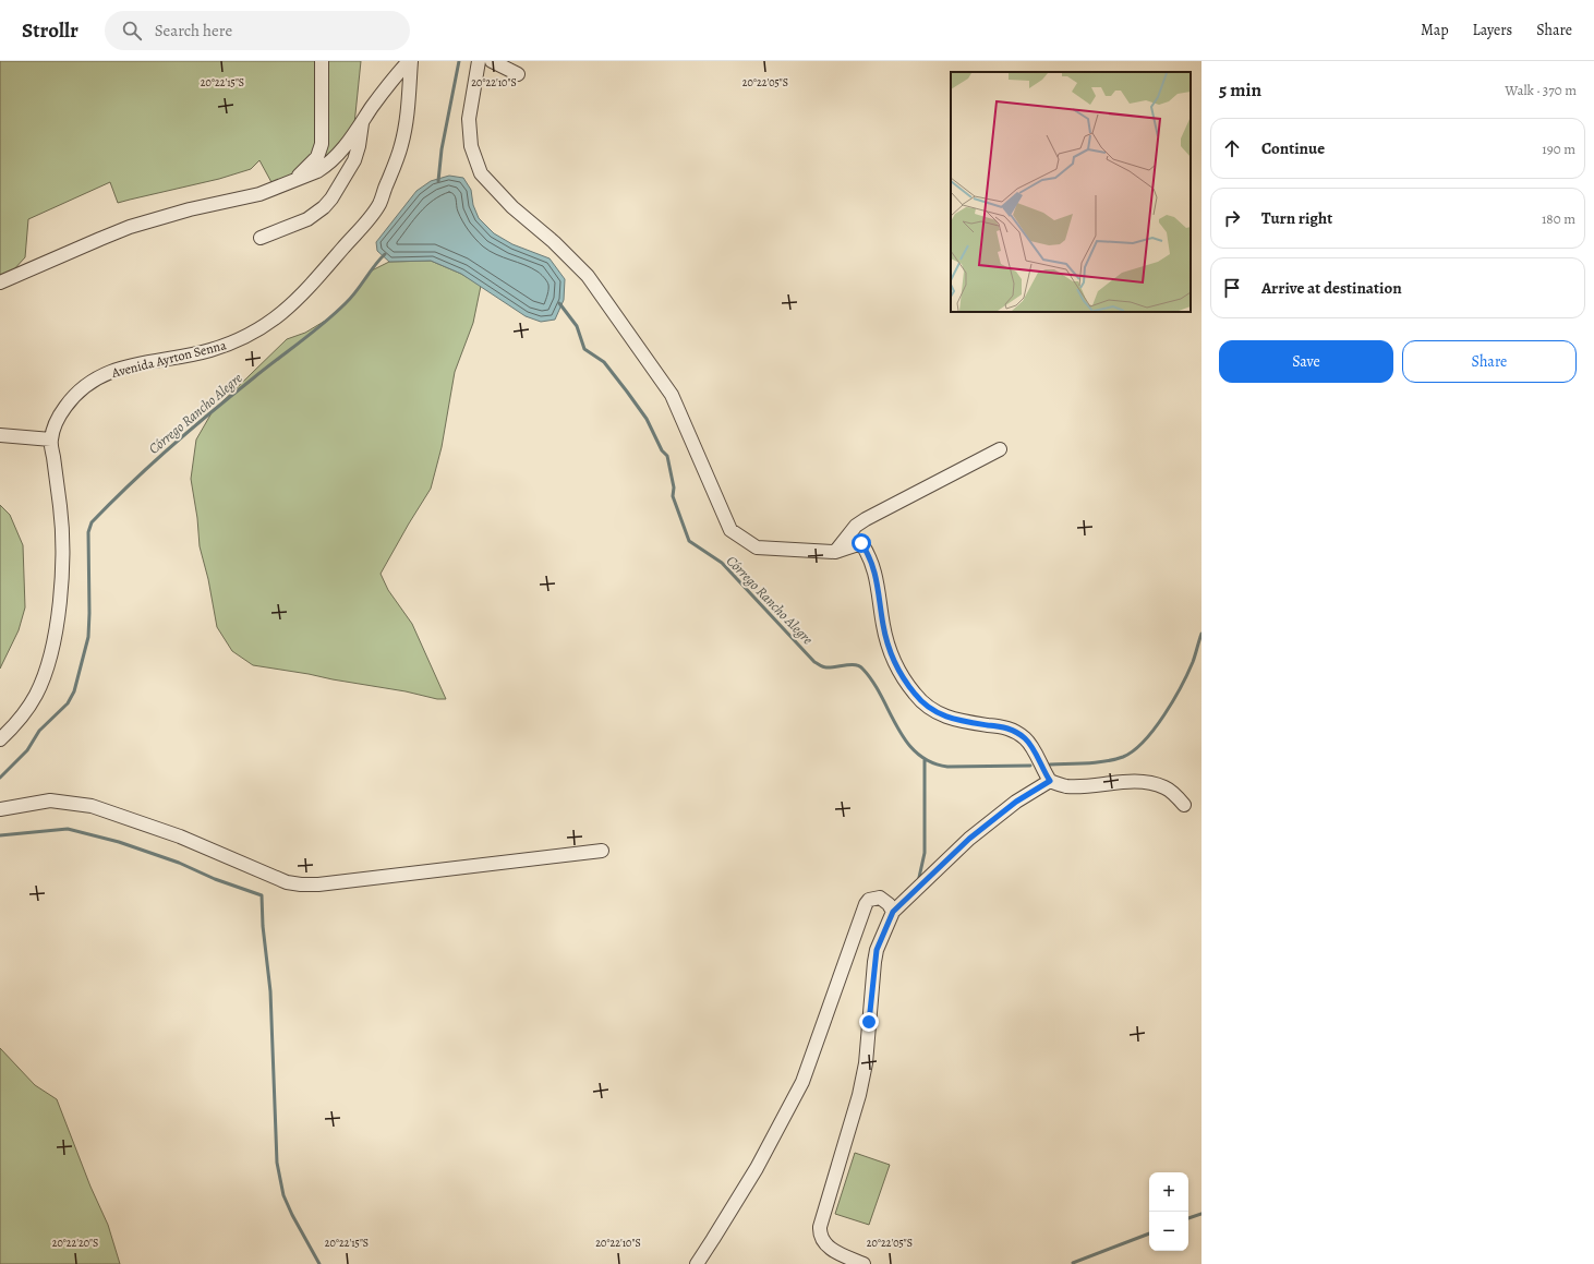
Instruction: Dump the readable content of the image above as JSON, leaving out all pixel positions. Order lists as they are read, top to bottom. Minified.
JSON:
{"streets":{"street":["Avenida Ayrton Senna"]},"water":["Córrego Rancho Alegre"],"page":{"header":"Strollr","search":"Search here","nav":["Map","Layers","Share"],"heading":["5 min","Walk · 370 m"],"list":[["Continue","190 m"],["Turn right","180 m"],"Arrive at destination"],"buttons":["Save","Share"],"map_buttons":["+","−"]},"coordinates":["20°22'15\"S","20°22'10\"S","20°22'05\"S","20°22'20\"S"]}
